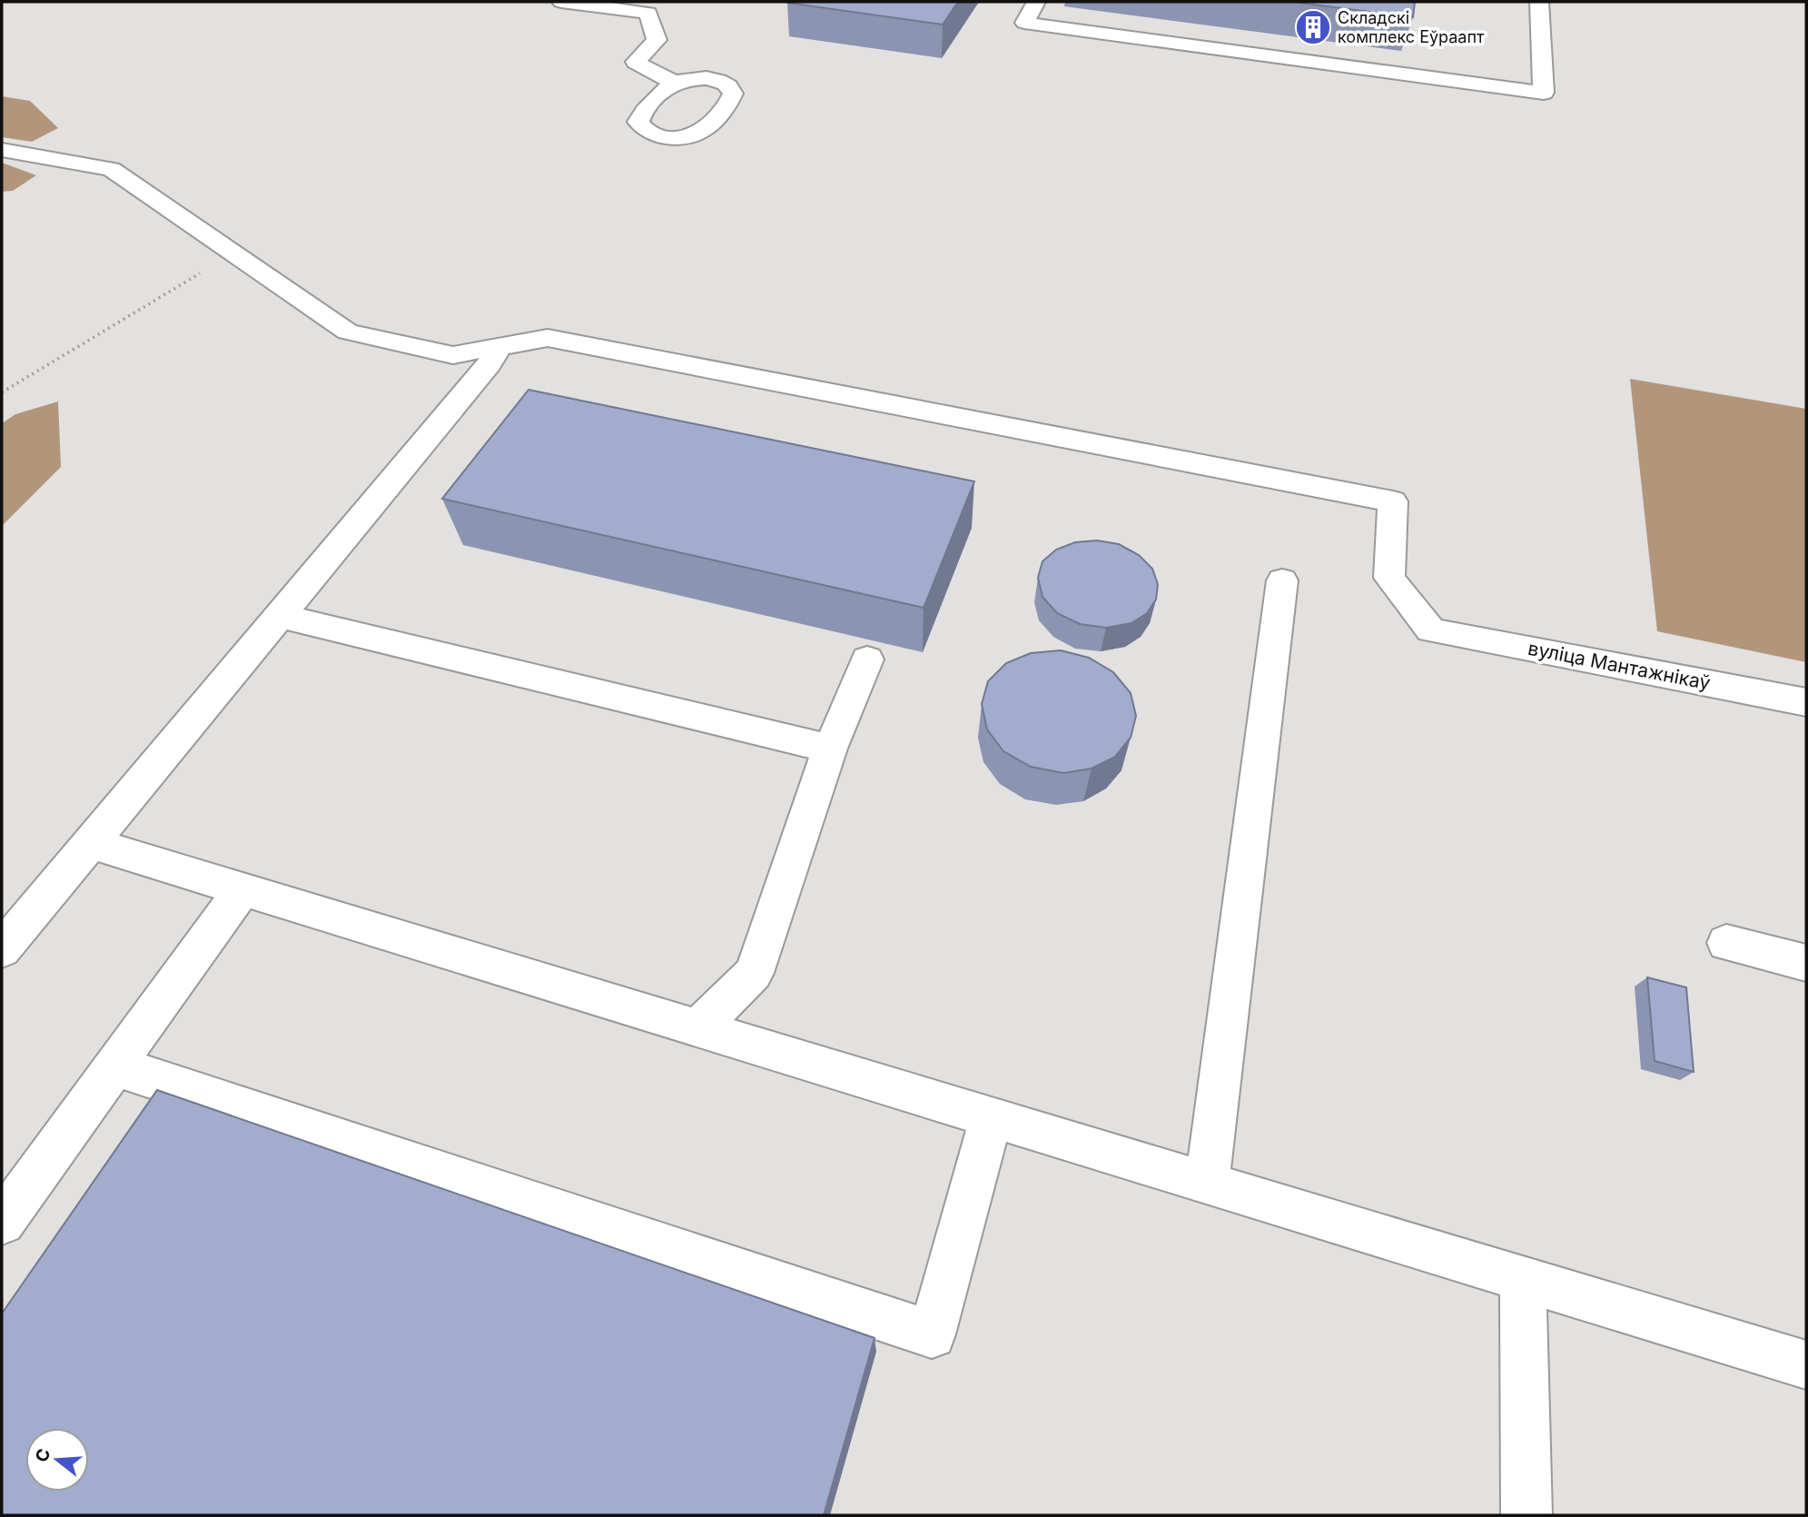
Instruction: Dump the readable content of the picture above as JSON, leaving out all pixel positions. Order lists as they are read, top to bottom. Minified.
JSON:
{"streets":{"street":["вуліца Мантажнікаў"]},"places":{"building":["Складскі комплекс Еўраапт"]},"north":"left"}
